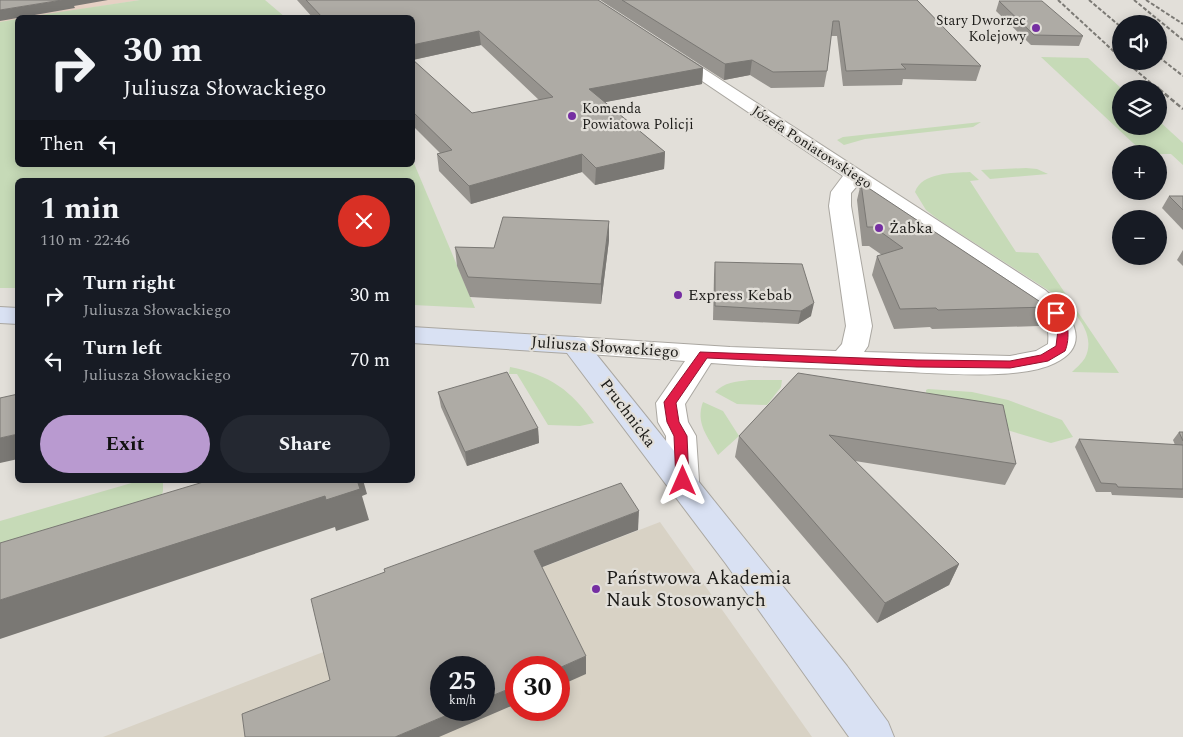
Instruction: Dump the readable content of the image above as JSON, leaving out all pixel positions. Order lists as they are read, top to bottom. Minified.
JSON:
{"streets":{"main road":["Juliusza Słowackiego","Pruchnicka"],"street":["Józefa Poniatowskiego"]},"crossings":[["Józefa Poniatowskiego","Juliusza Słowackiego"],["Juliusza Słowackiego","Pruchnicka"]],"places":["Stary Dworzec Kolejowy","Komenda Powiatowa Policji","Żabka","Express Kebab","Państwowa Akademia Nauk Stosowanych"],"page":{"map_buttons":["+","−"],"turn":["30 m","Juliusza Słowackiego"],"then":"Then","heading":["1 min","110 m · 22:46"],"list":[{"name":"Turn right","note":"Juliusza Słowackiego","value":"30 m"},{"name":"Turn left","note":"Juliusza Słowackiego","value":"70 m"}],"buttons":["Exit","Share"],"speed":"25 km/h","limit":"30"}}
